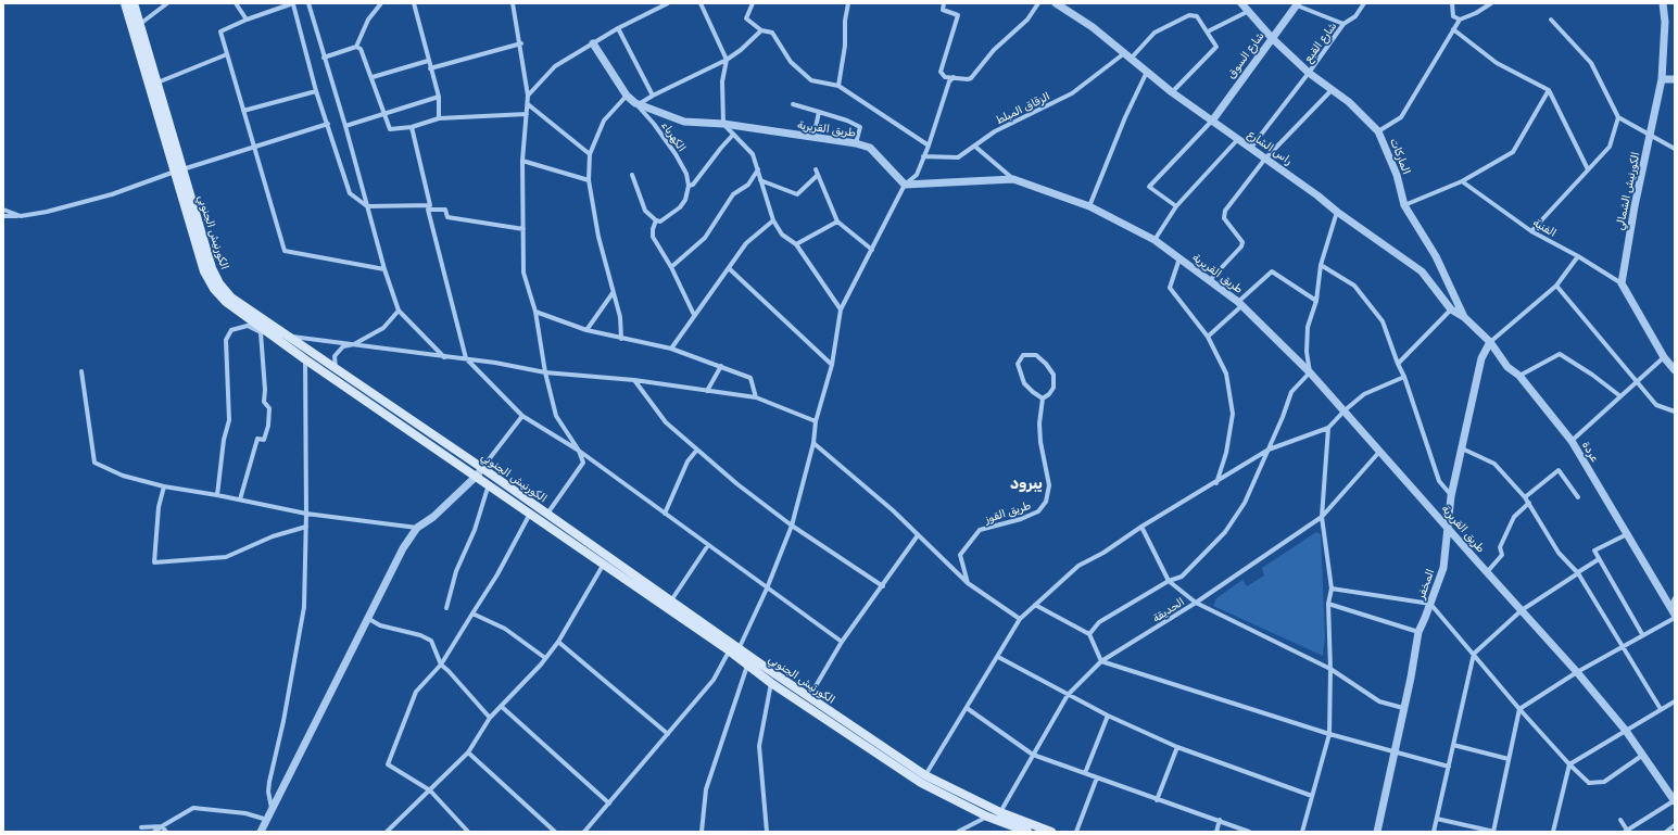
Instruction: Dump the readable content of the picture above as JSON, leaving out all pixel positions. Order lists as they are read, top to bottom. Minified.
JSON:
{"streets":{"main road":["الكورنيش الجنوبي"],"street":["شارع القبع","شارع السوق","الزقاق المبلط","طريق القريرية","الكهرباء","راس الشارع","الماركات","الكورنيش الشمالي","الفنية","عردة","طريق القوز","المخفر","الحديقة"]},"crossings":[["شارع القبع","راس الشارع"],["شارع القبع","الماركات"],["شارع السوق","راس الشارع"],["شارع السوق","الماركات"],["الزقاق المبلط","راس الشارع"],["طريق القريرية","الكهرباء"],["طريق القريرية","المخفر"],["طريق القريرية","الحديقة"],["راس الشارع","الماركات"],["راس الشارع","عردة"],["الماركات","عردة"],["الكورنيش الشمالي","الفنية"],["الكورنيش الجنوبي","الحديقة"],["عردة","المخفر"]],"districts":["يبرود"]}
